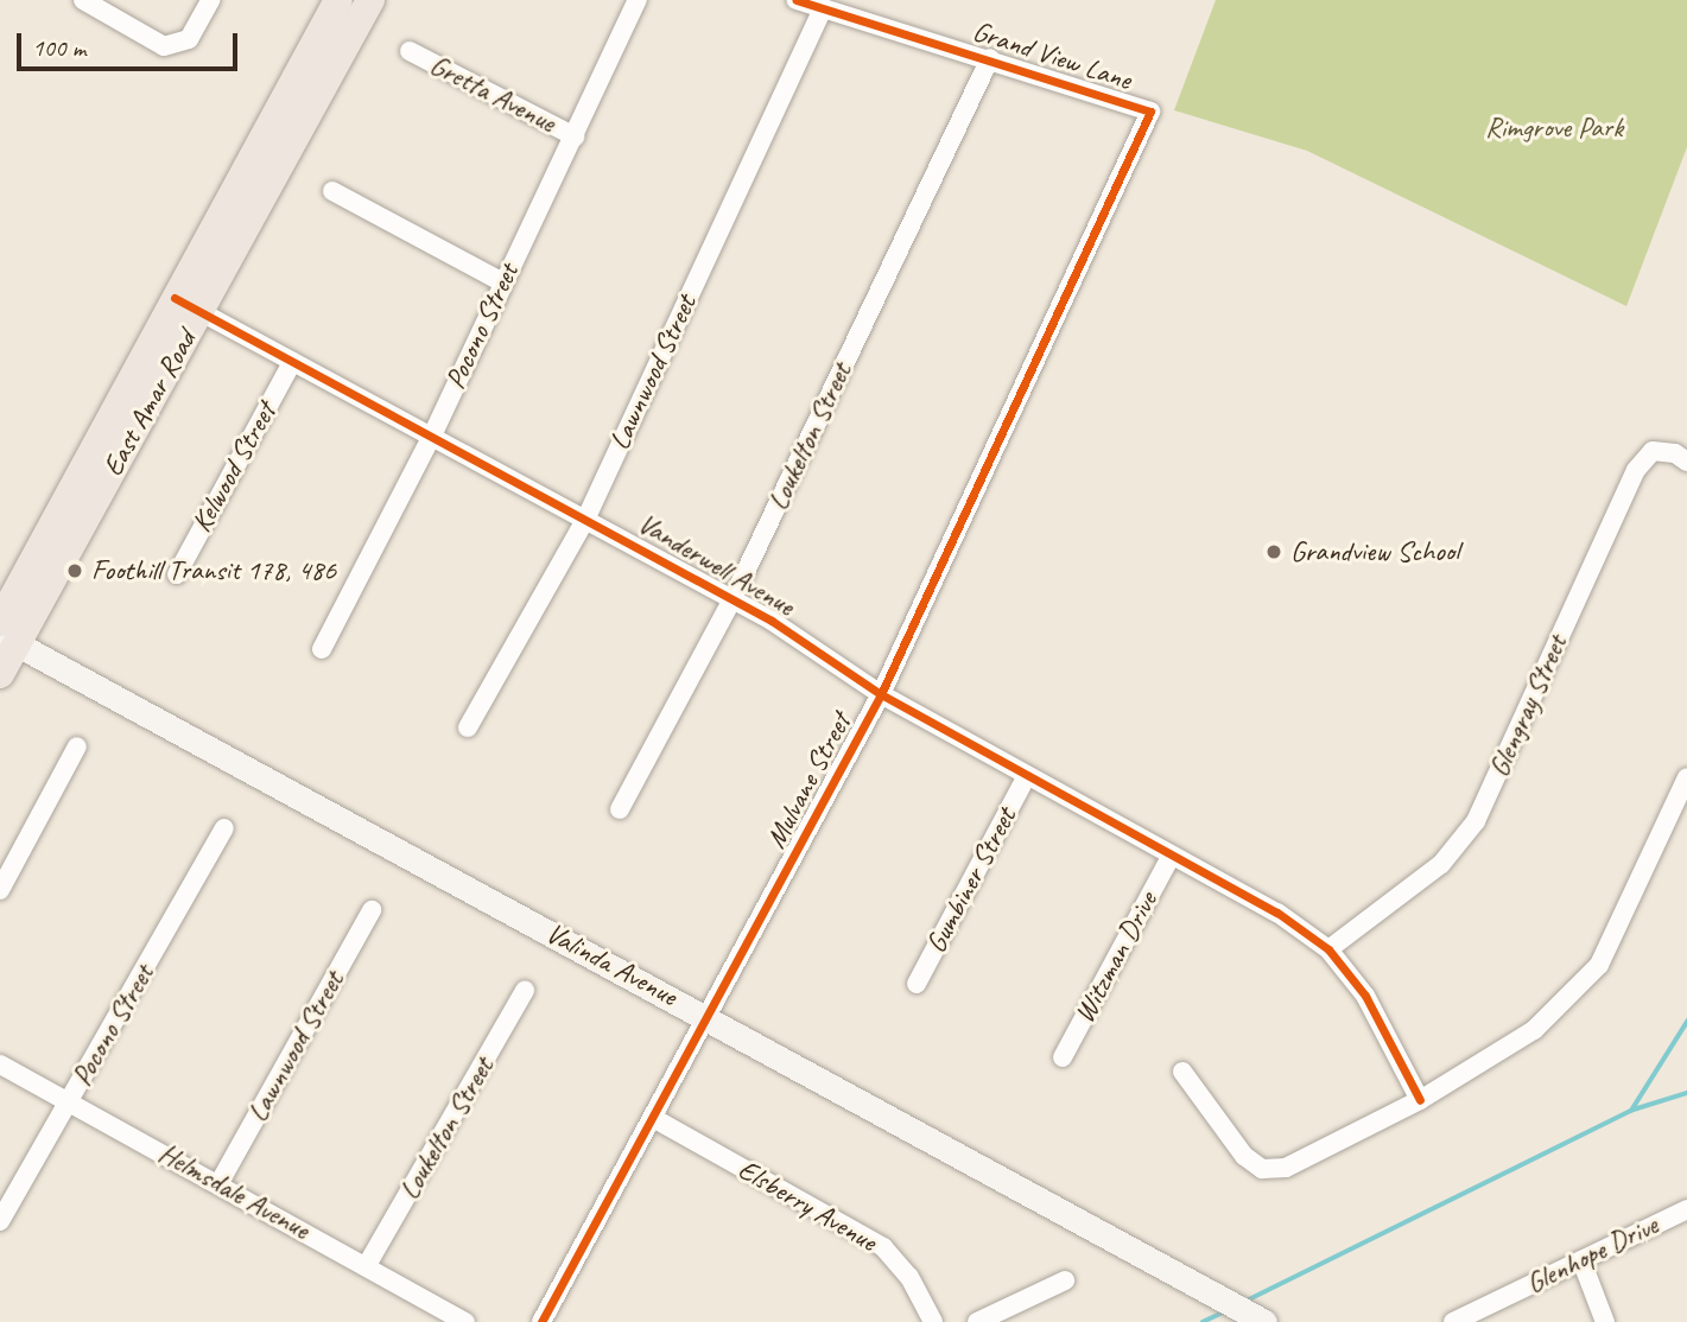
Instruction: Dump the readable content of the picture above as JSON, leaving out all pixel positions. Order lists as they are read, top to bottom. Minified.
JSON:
{"streets":{"main road":["East Amar Road","Valinda Avenue"],"street":["Grand View Lane","Gretta Avenue","Pocono Street","Lawnwood Street","Loukelton Street","Kelwood Street","Vanderwell Avenue","Glengray Street","Mulvane Street","Gumbiner Street","Witzman Drive","Helmsdale Avenue","Elsberry Avenue","Glenhope Drive"]},"crossings":[["Grand View Lane","Lawnwood Street"],["Grand View Lane","Loukelton Street"],["Grand View Lane","Mulvane Street"],["Gretta Avenue","Pocono Street"],["Pocono Street","Vanderwell Avenue"],["Pocono Street","Helmsdale Avenue"],["Lawnwood Street","Vanderwell Avenue"],["Lawnwood Street","Helmsdale Avenue"],["East Amar Road","Vanderwell Avenue"],["East Amar Road","Valinda Avenue"],["Loukelton Street","Vanderwell Avenue"],["Loukelton Street","Helmsdale Avenue"],["Kelwood Street","Vanderwell Avenue"],["Vanderwell Avenue","Glengray Street"],["Vanderwell Avenue","Mulvane Street"],["Vanderwell Avenue","Gumbiner Street"],["Vanderwell Avenue","Witzman Drive"],["Mulvane Street","Valinda Avenue"],["Mulvane Street","Elsberry Avenue"]],"parks":["Rimgrove Park"],"places":["Grandview School","Foothill Transit 178, 486"],"scale_bar":"100 m"}
